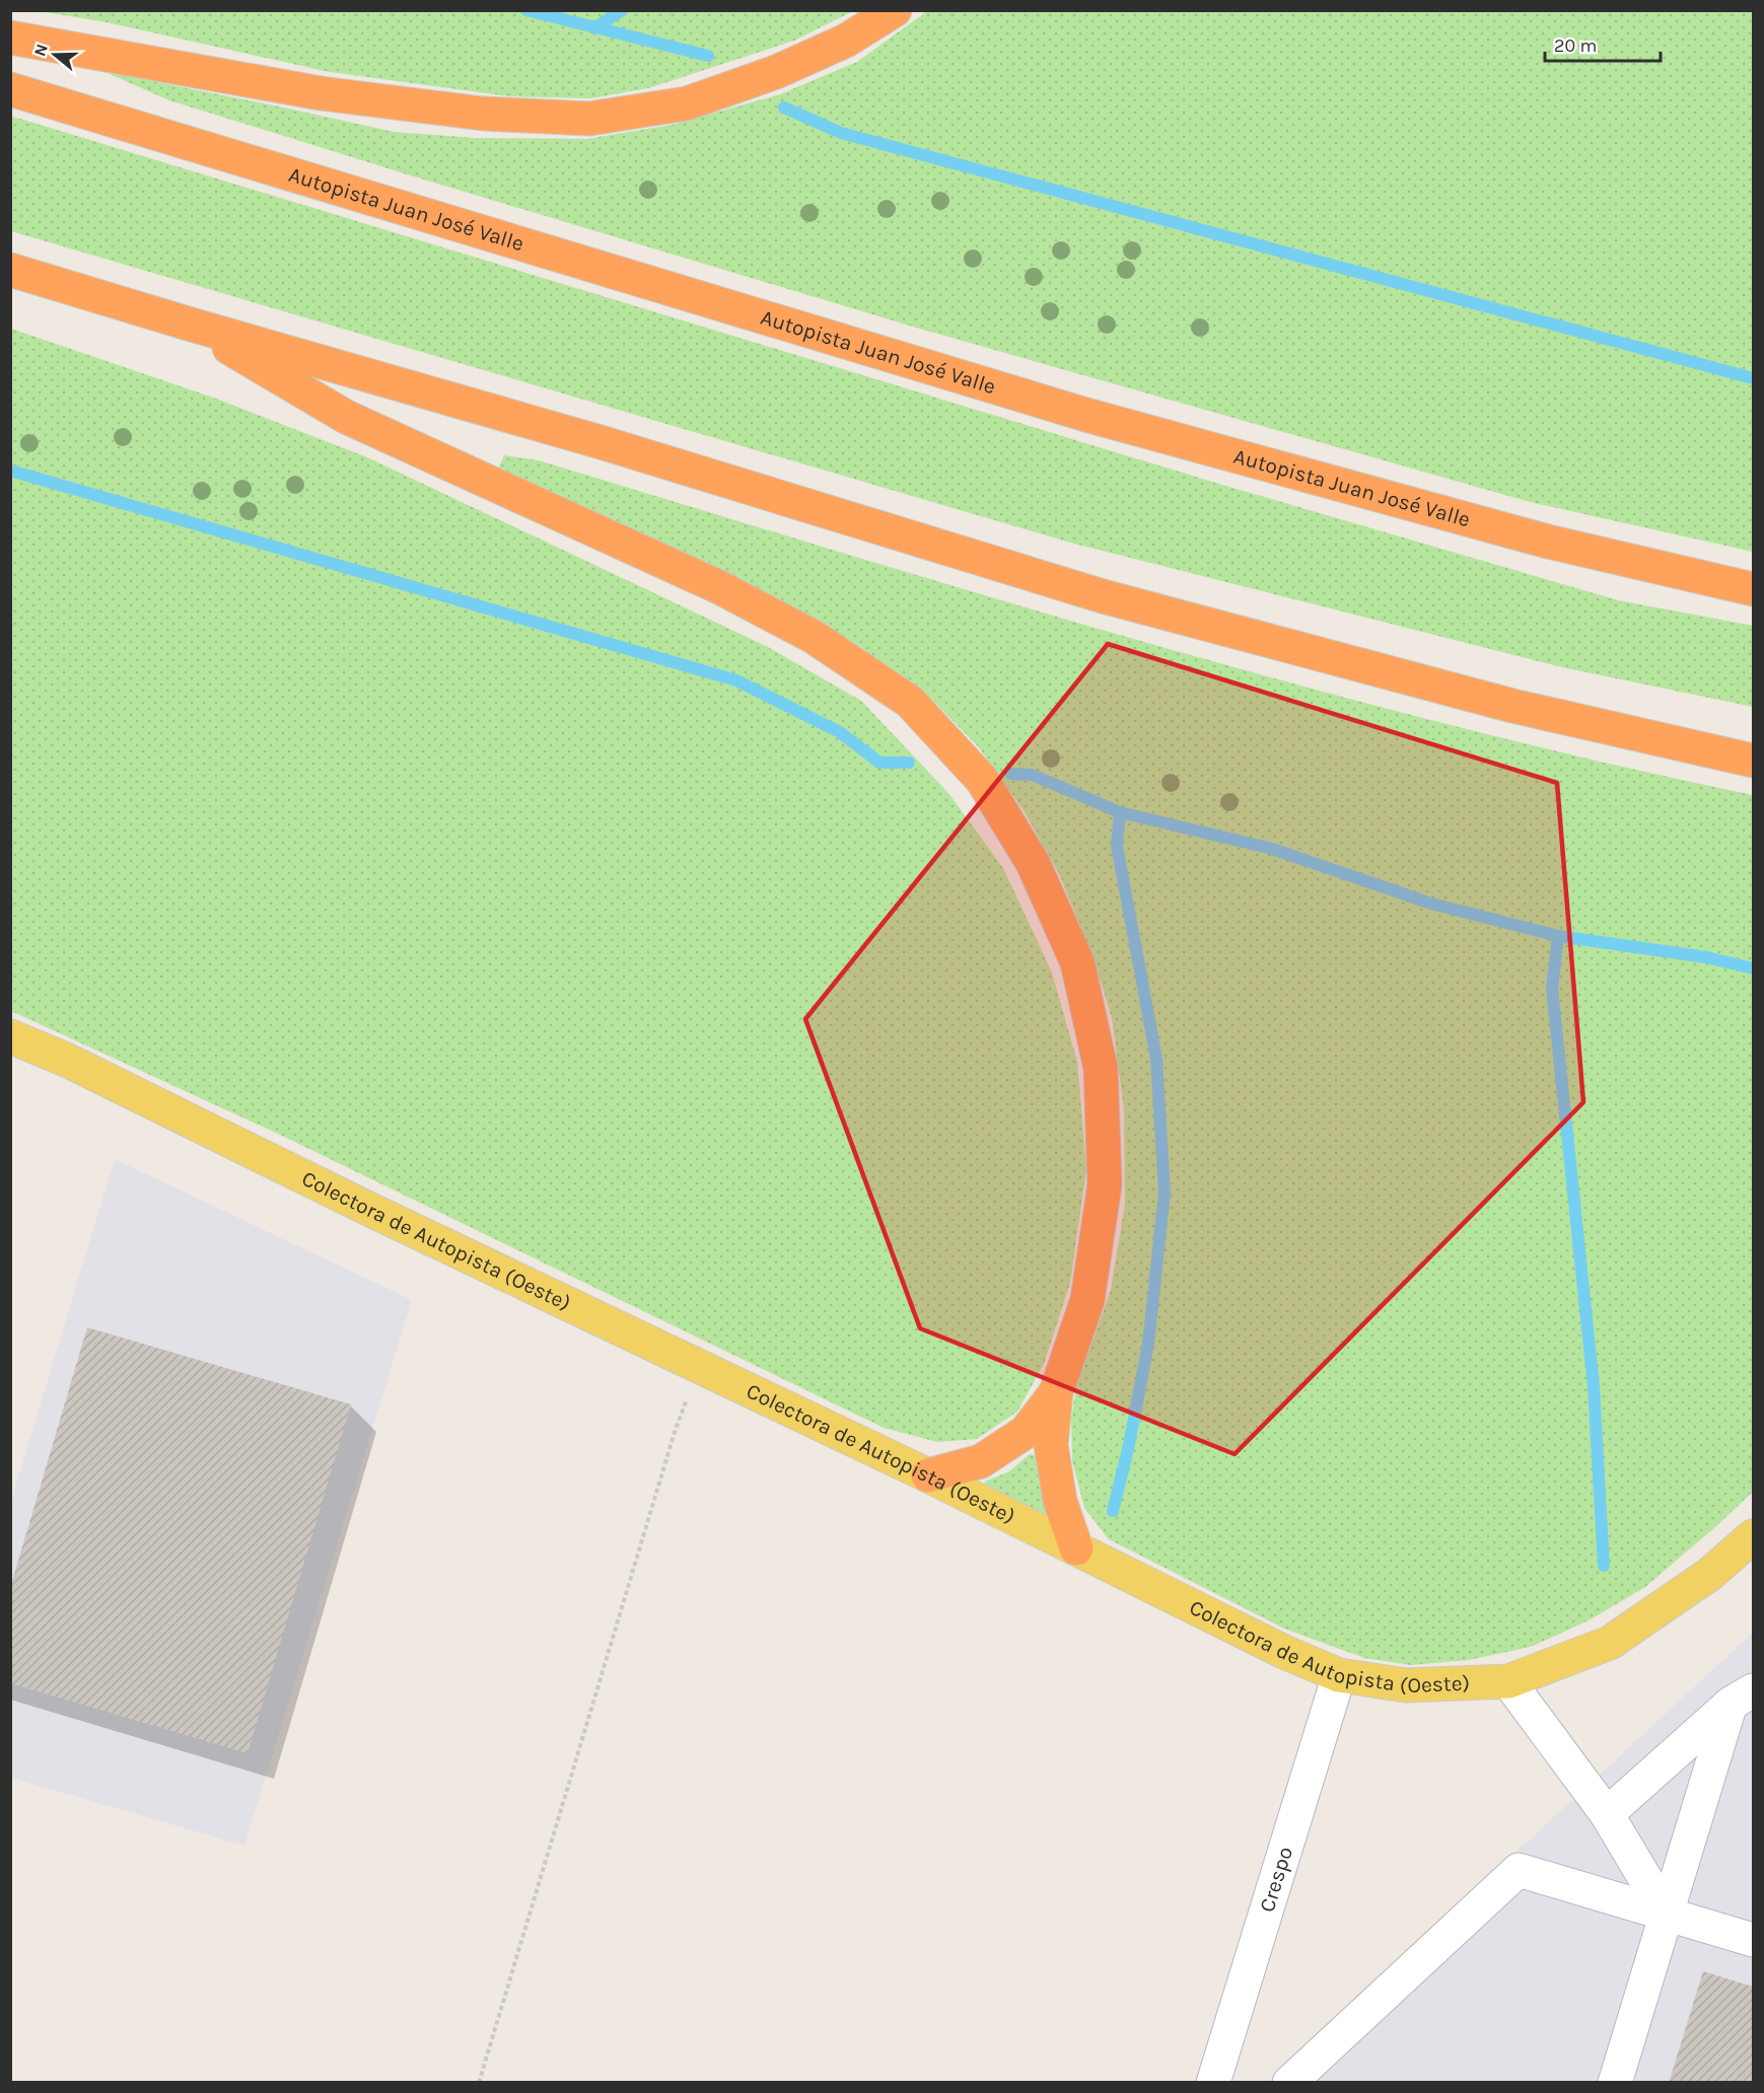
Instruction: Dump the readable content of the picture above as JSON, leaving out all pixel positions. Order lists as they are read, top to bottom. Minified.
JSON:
{"streets":{"highway":["Autopista Juan José Valle"],"main road":["Colectora de Autopista (Oeste)"],"street":["Crespo"]},"crossings":[["Colectora de Autopista (Oeste)","Crespo"]],"scale_bar":"20 m","north":"left"}
